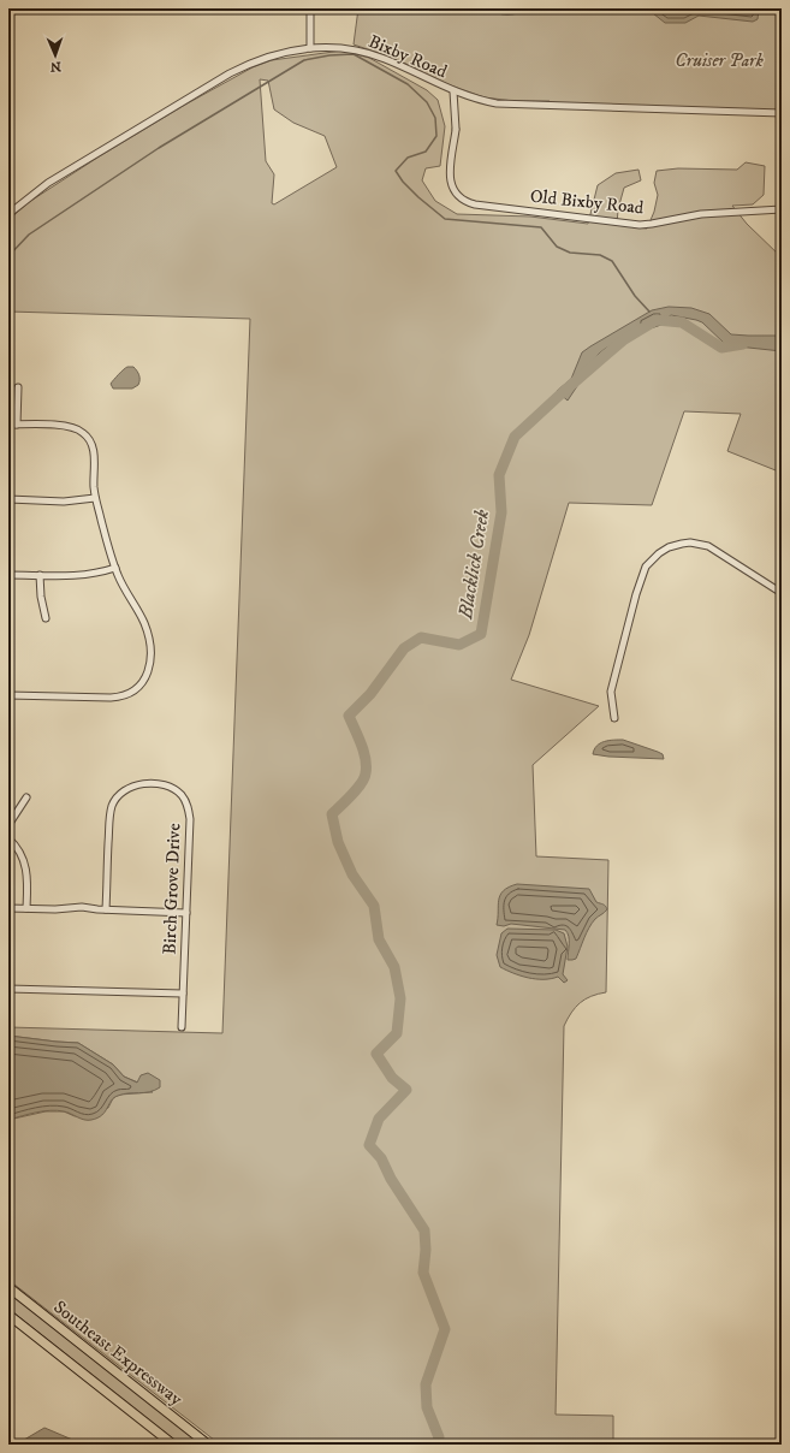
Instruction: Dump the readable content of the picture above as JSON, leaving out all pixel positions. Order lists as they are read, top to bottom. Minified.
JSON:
{"streets":{"highway":["Southeast Expressway"],"street":["Bixby Road","Old Bixby Road","Birch Grove Drive"]},"crossings":[["Bixby Road","Old Bixby Road"]],"water":["Blacklick Creek"],"parks":["Cruiser Park"],"north":"bottom"}
